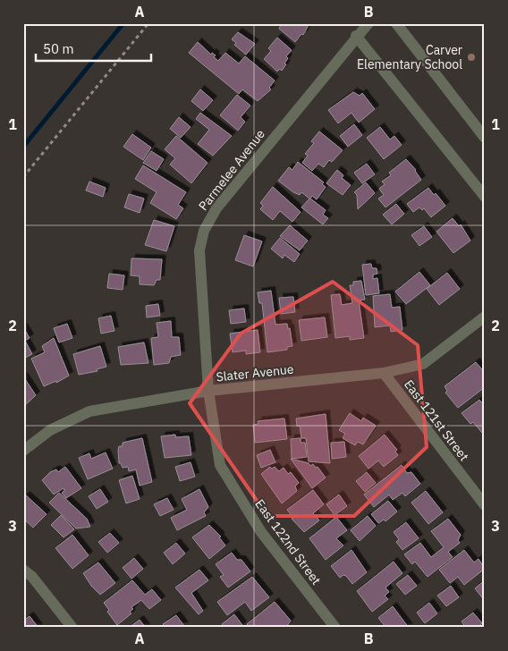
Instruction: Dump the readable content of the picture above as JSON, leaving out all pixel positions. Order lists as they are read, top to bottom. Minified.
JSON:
{"streets":{"street":["Parmelee Avenue","Slater Avenue","East 121st Street","East 122nd Street"]},"crossings":[["Parmelee Avenue","Slater Avenue"],["Parmelee Avenue","East 122nd Street"],["Slater Avenue","East 121st Street"],["Slater Avenue","East 122nd Street"]],"places":["Carver Elementary School"],"scale_bar":"50 m","grid":{"columns":["A","B"],"rows":["1","2","3"]}}
